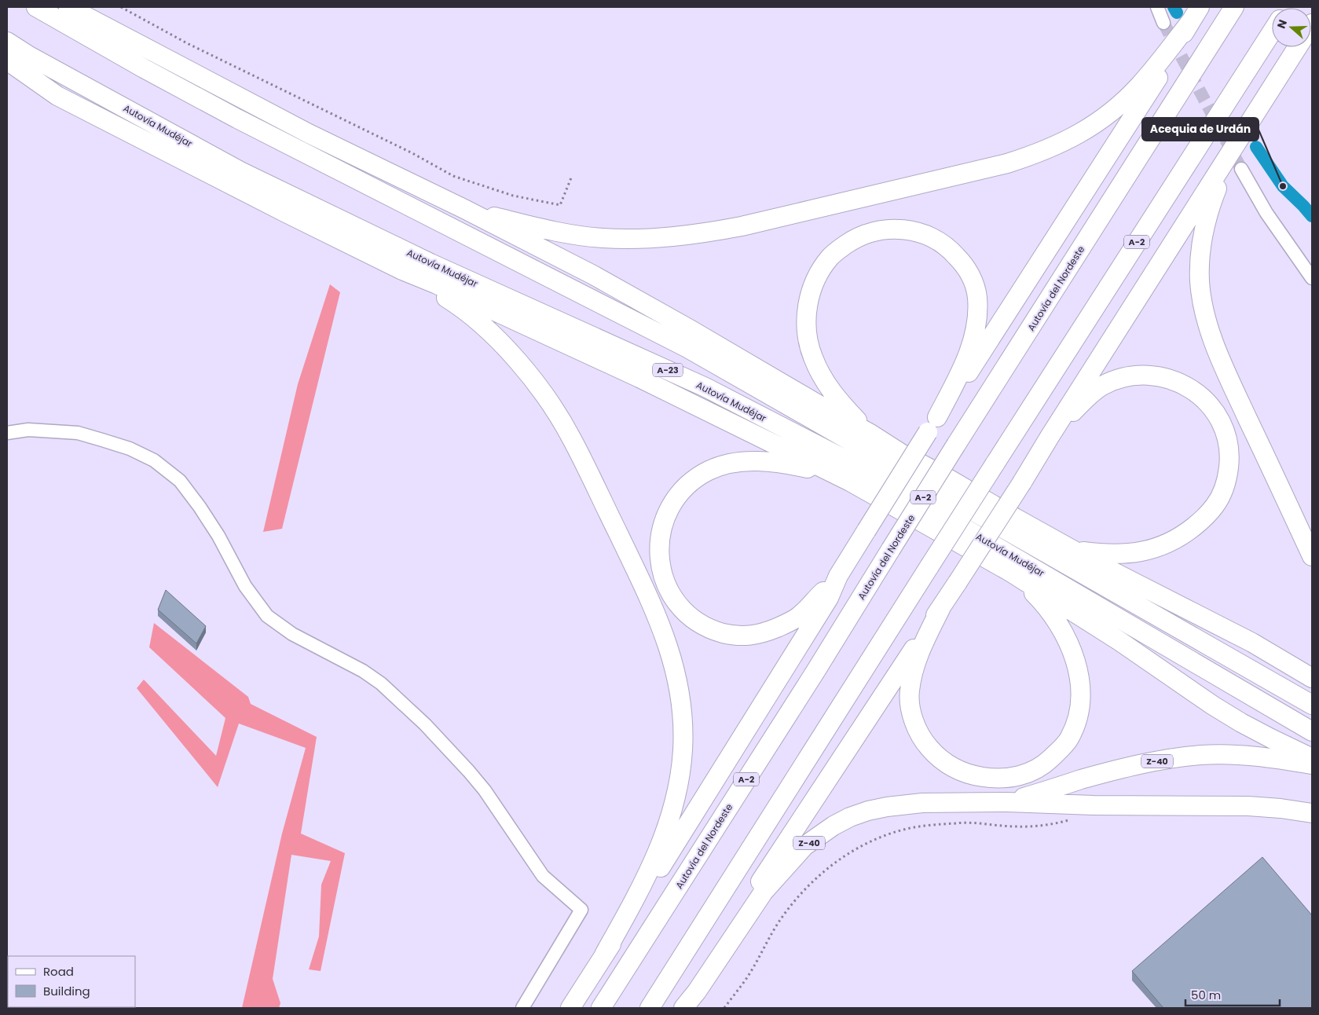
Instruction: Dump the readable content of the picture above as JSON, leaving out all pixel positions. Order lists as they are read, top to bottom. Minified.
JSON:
{"streets":{"highway":["Autovía Mudéjar","A-2","Autovía del Nordeste","A-23","Z-40"]},"places":["Acequia de Urdán"],"legend":["Road","Building"],"scale_bar":"50 m","north":"left"}
